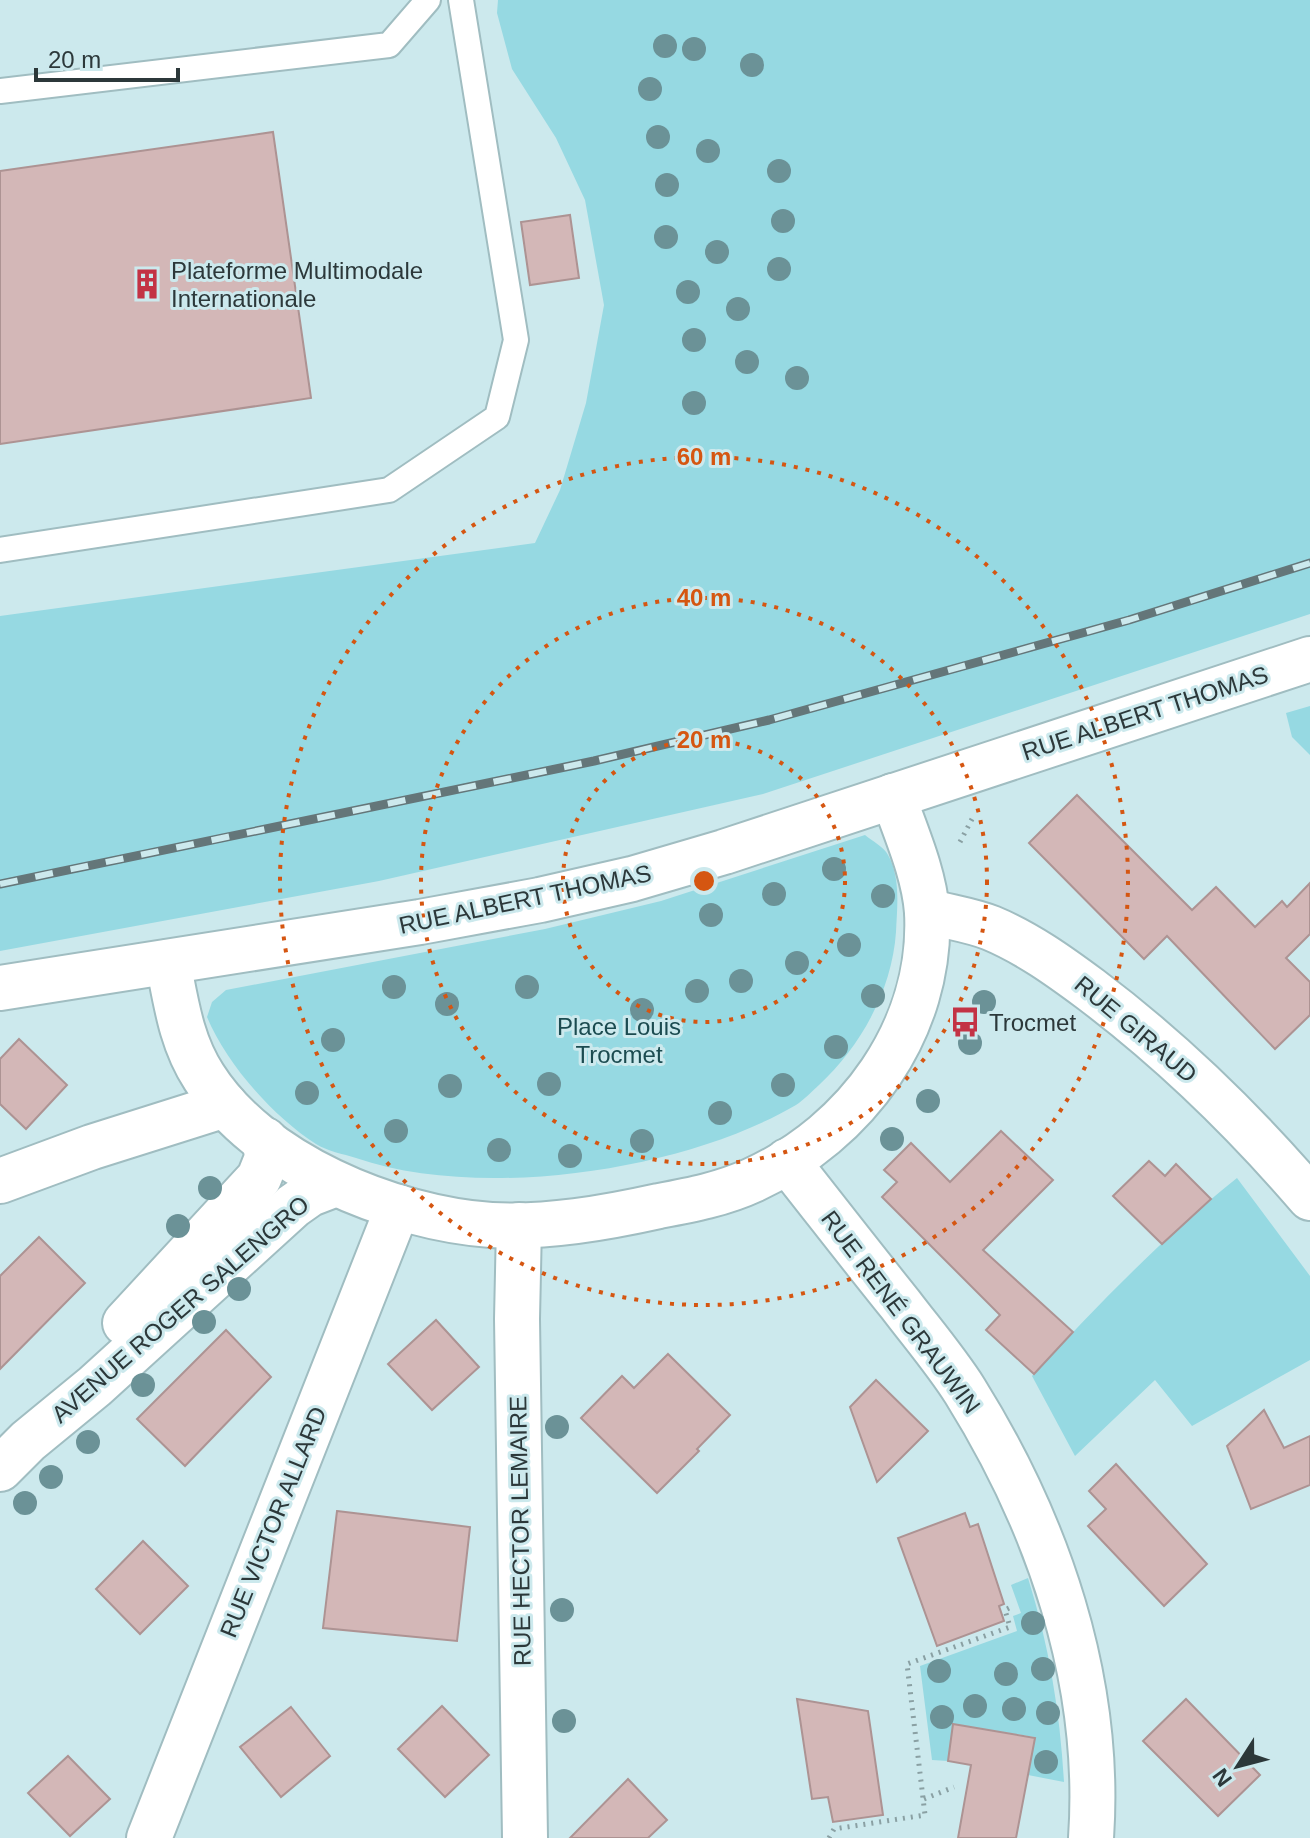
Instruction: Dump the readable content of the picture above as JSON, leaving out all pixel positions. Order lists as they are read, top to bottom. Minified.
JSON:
{"streets":{"street":["RUE ALBERT THOMAS","RUE GIRAUD","AVENUE ROGER SALENGRO","RUE RENÉ GRAUWIN","RUE VICTOR ALLARD","RUE HECTOR LEMAIRE"]},"parks":["Place Louis Trocmet"],"places":{"building":["Plateforme Multimodale Internationale"],"bus stop":["Trocmet"]},"scale_bar":"20 m","north":"bottom left","rings":["60 m","40 m","20 m"]}
